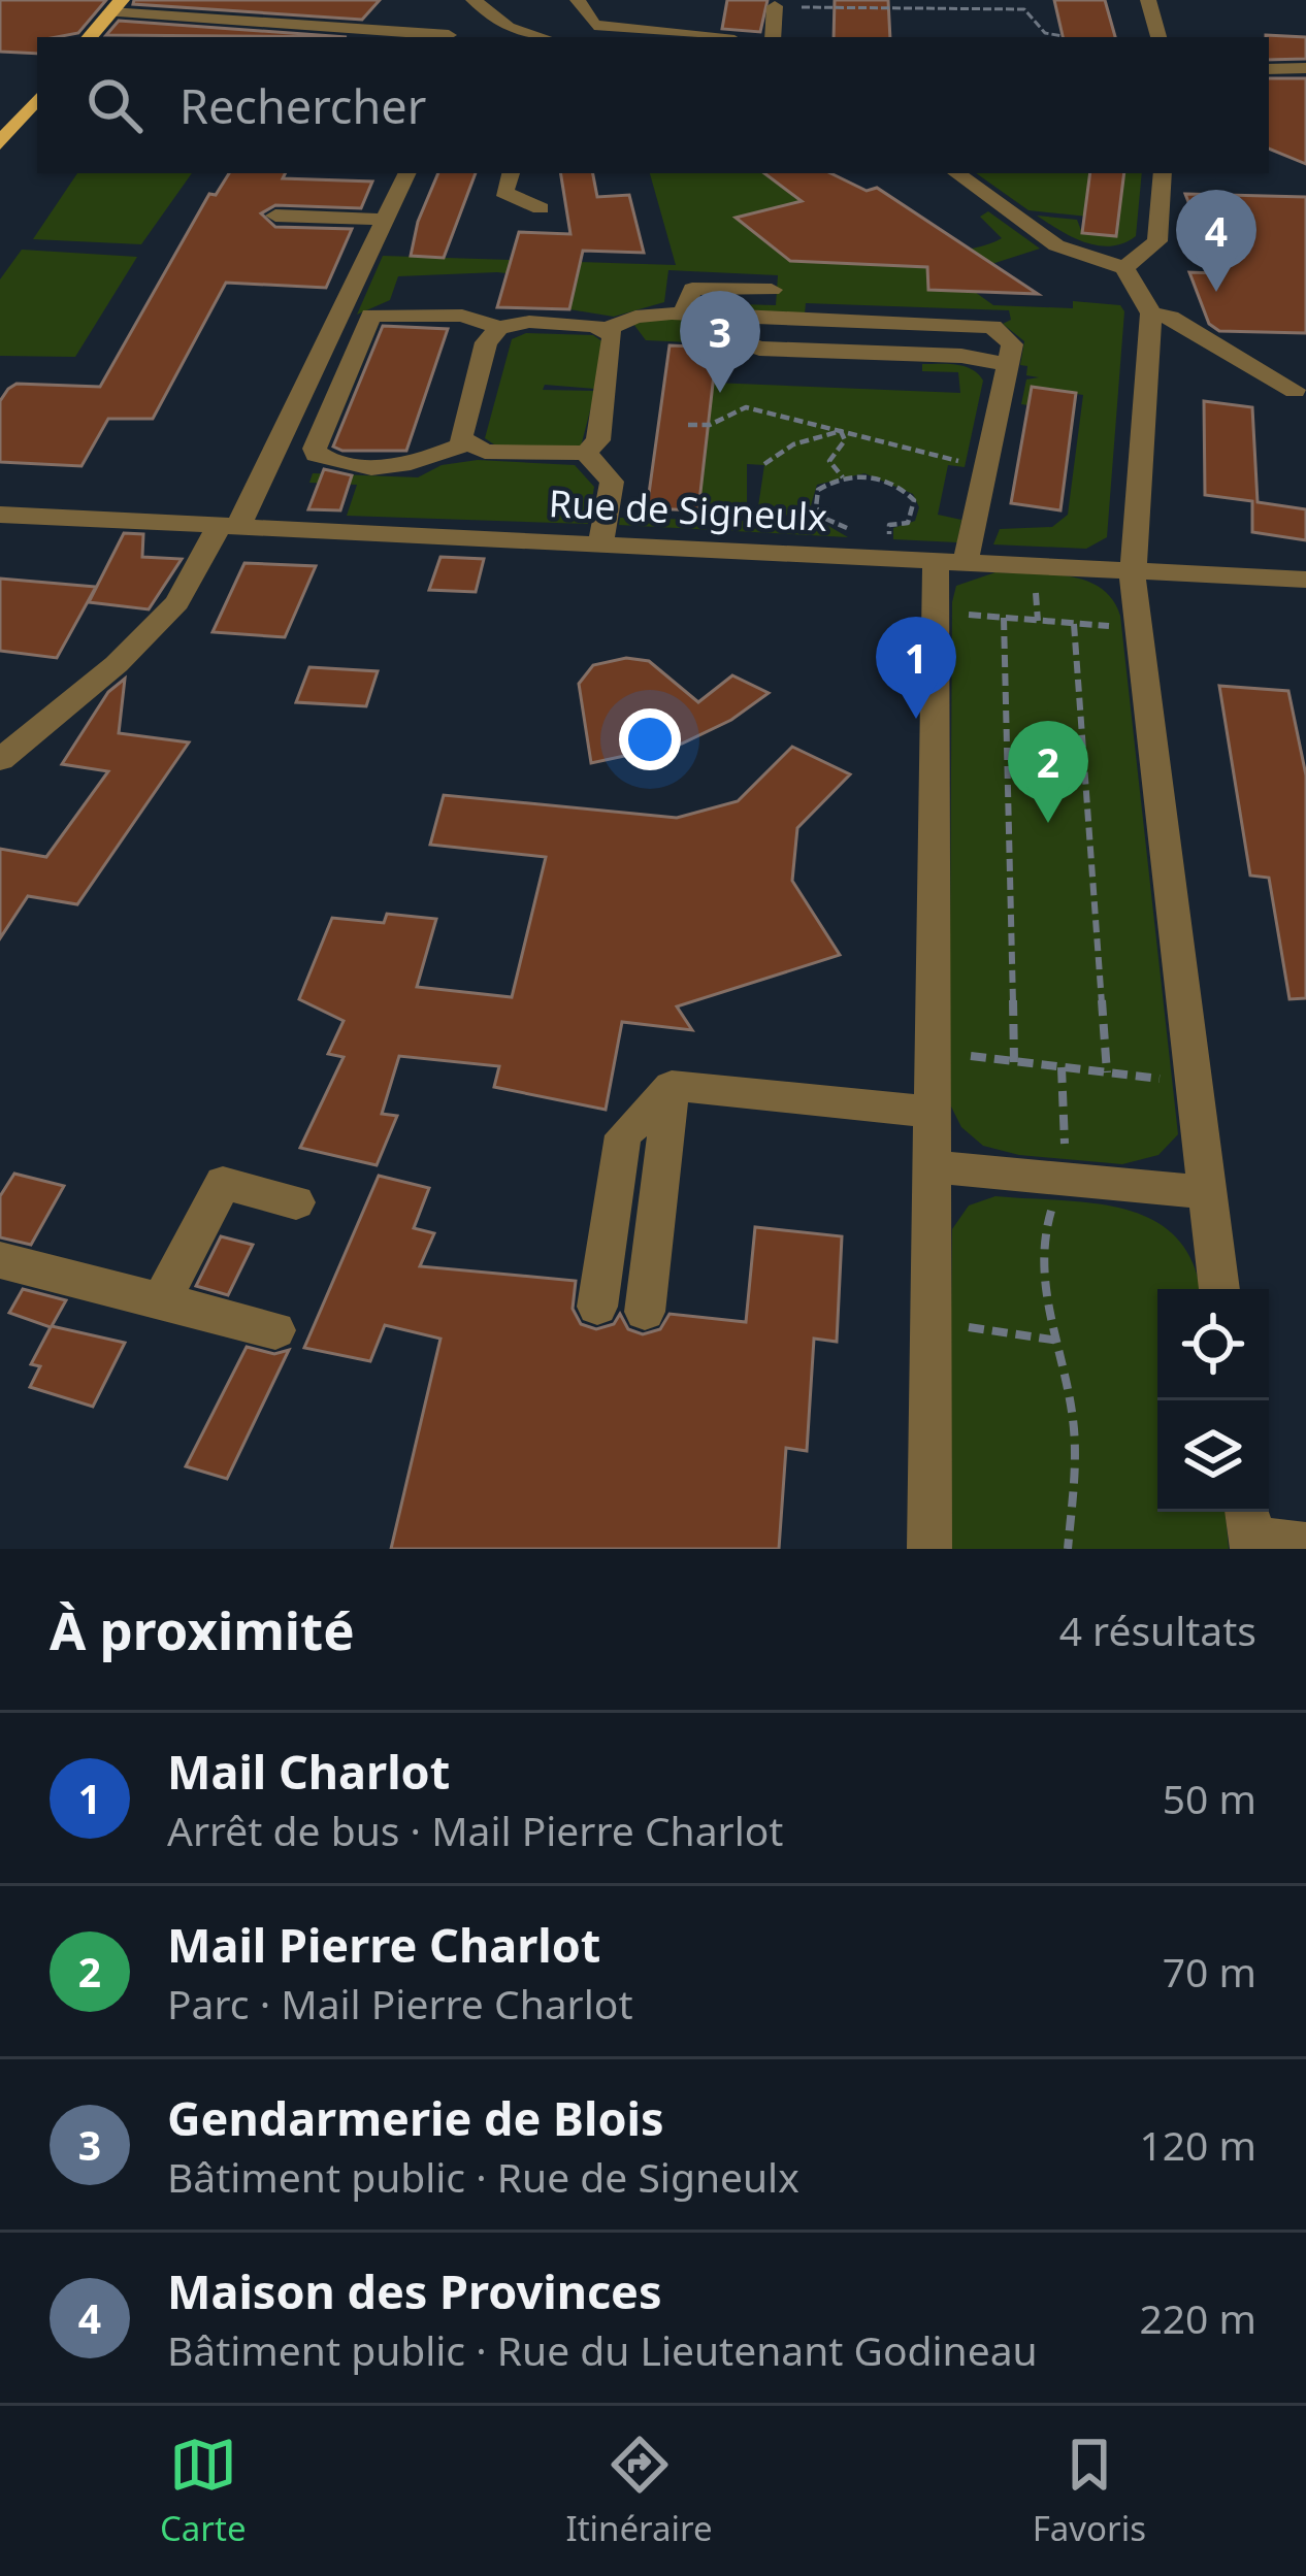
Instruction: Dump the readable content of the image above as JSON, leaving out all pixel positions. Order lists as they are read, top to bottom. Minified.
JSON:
{"streets":{"street":["Rue de Signeulx"]},"page":{"search":"Rechercher","pins":["4","3","1","2"],"heading":["À proximité","4 résultats"],"list":[{"mark":"1","name":"Mail Charlot","note":"Arrêt de bus · Mail Pierre Charlot","value":"50 m"},{"mark":"2","name":"Mail Pierre Charlot","note":"Parc · Mail Pierre Charlot","value":"70 m"},{"mark":"3","name":"Gendarmerie de Blois","note":"Bâtiment public · Rue de Signeulx","value":"120 m"},{"mark":"4","name":"Maison des Provinces","note":"Bâtiment public · Rue du Lieutenant Godineau","value":"220 m"}],"nav":["Carte","Itinéraire","Favoris"]}}
